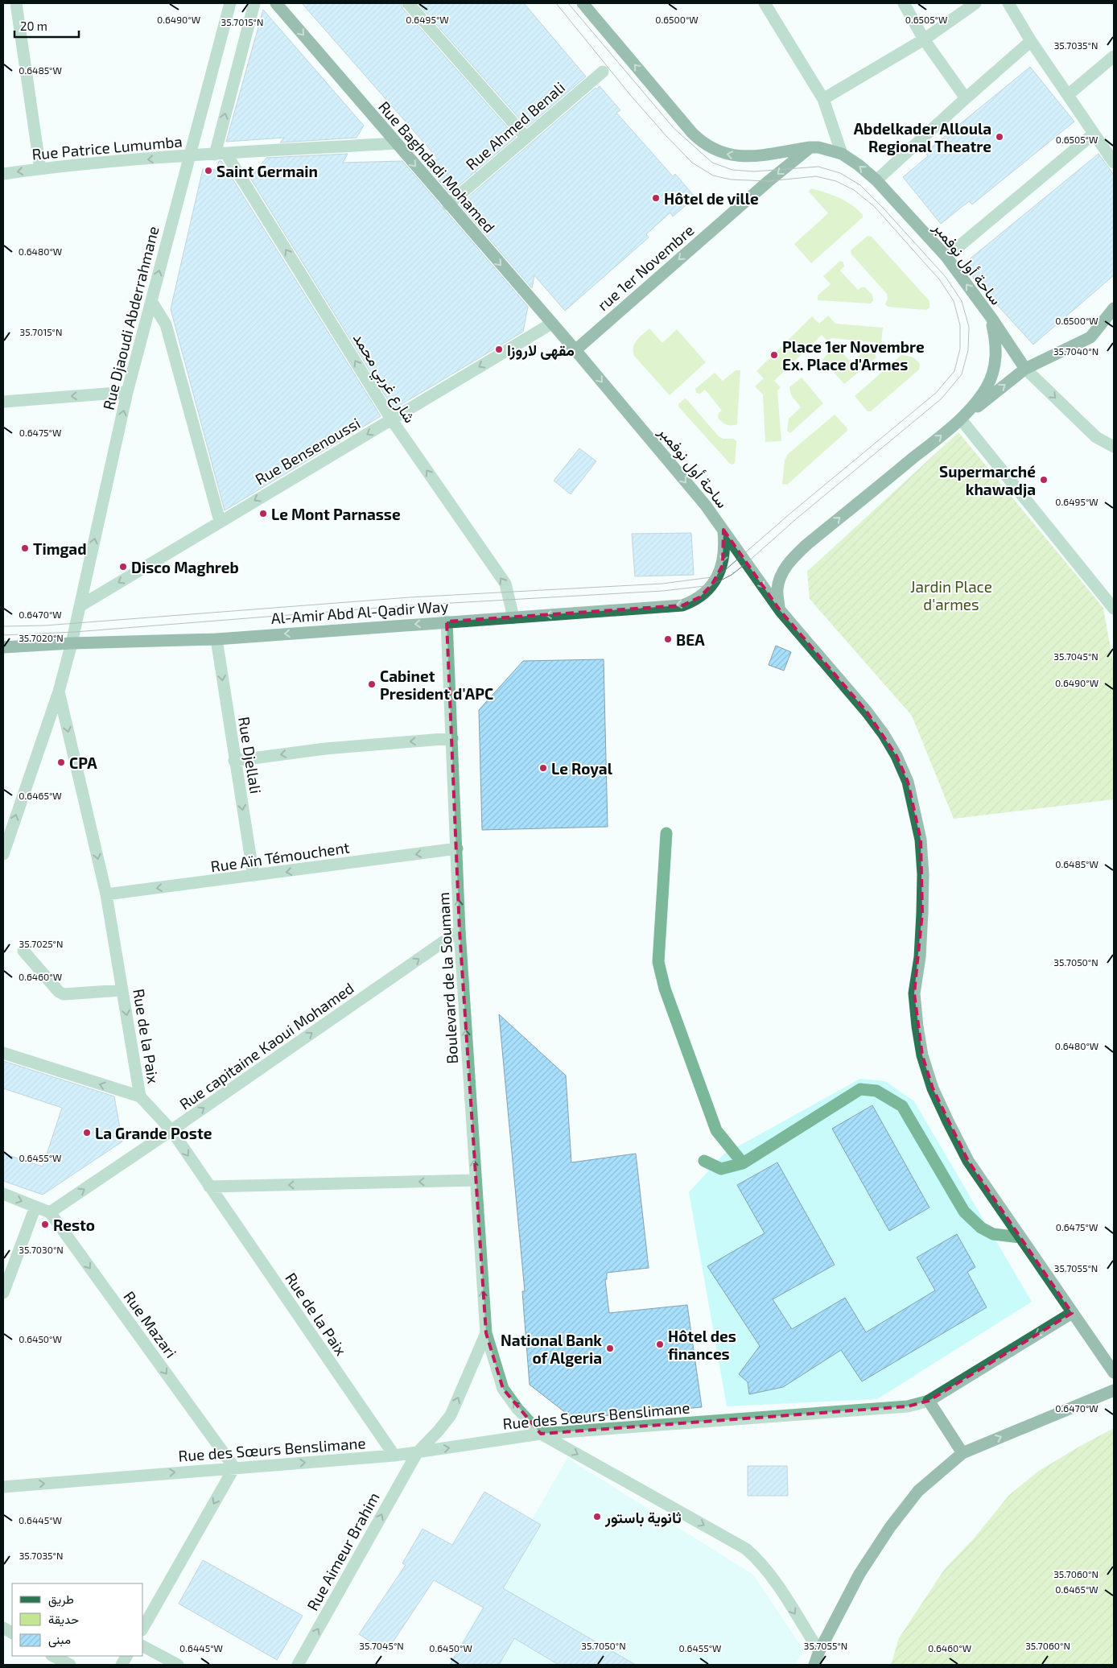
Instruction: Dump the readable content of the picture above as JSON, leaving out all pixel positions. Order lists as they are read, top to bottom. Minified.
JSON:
{"streets":{"main road":["Rue Baghdadi Mohamed","ساحة أول نوفمبر","rue 1er Novembre","Al-Amir Abd Al-Qadir Way","Rue des Sœurs Benslimane"],"street":["Rue Ahmed Benali","Rue Patrice Lumumba","Rue Djaoudi Abderrahmane","شارع غربي محمد","Rue Bensenoussi","Rue Djellali","Rue Aïn Témouchent","Boulevard de la Soumam","Rue de la Paix","Rue capitaine Kaoui Mohamed","Rue Mazari","Rue Aimeur Brahim"]},"crossings":[["Rue Ahmed Benali","Rue Baghdadi Mohamed"],["Rue Patrice Lumumba","Rue Baghdadi Mohamed"],["Rue Patrice Lumumba","Rue Djaoudi Abderrahmane"],["Rue Patrice Lumumba","شارع غربي محمد"],["Rue Baghdadi Mohamed","ساحة أول نوفمبر"],["Rue Baghdadi Mohamed","rue 1er Novembre"],["Rue Baghdadi Mohamed","Rue Bensenoussi"],["ساحة أول نوفمبر","rue 1er Novembre"],["ساحة أول نوفمبر","Al-Amir Abd Al-Qadir Way"],["ساحة أول نوفمبر","Rue des Sœurs Benslimane"],["Rue Djaoudi Abderrahmane","Rue Bensenoussi"],["Rue Djaoudi Abderrahmane","Al-Amir Abd Al-Qadir Way"],["شارع غربي محمد","Rue Bensenoussi"],["شارع غربي محمد","Al-Amir Abd Al-Qadir Way"],["Al-Amir Abd Al-Qadir Way","Rue Djellali"],["Al-Amir Abd Al-Qadir Way","Boulevard de la Soumam"],["Rue Djellali","Rue Aïn Témouchent"],["Rue Aïn Témouchent","Boulevard de la Soumam"],["Rue Aïn Témouchent","Rue de la Paix"],["Boulevard de la Soumam","Rue capitaine Kaoui Mohamed"],["Boulevard de la Soumam","Rue Aimeur Brahim"],["Rue de la Paix","Rue capitaine Kaoui Mohamed"],["Rue de la Paix","Rue des Sœurs Benslimane"],["Rue capitaine Kaoui Mohamed","Rue Mazari"],["Rue Mazari","Rue des Sœurs Benslimane"],["Rue des Sœurs Benslimane","Rue Aimeur Brahim"]],"one_way":["Rue Patrice Lumumba","Rue Baghdadi Mohamed","rue 1er Novembre","Rue Djaoudi Abderrahmane","شارع غربي محمد","Rue Bensenoussi","Al-Amir Abd Al-Qadir Way","Rue Djellali","Rue Aïn Témouchent","Boulevard de la Soumam","Rue de la Paix","Rue capitaine Kaoui Mohamed","Rue Mazari","Rue Aimeur Brahim"],"parks":["Jardin Place d'armes"],"places":["Abdelkader Alloula Regional Theatre","Saint Germain","Hôtel de ville","مقهى لاروزا","Place 1er Novembre Ex. Place d'Armes","Supermarché khawadja","Le Mont Parnasse","Timgad","Disco Maghreb","BEA","Cabinet President d'APC","CPA","Le Royal","La Grande Poste","Resto","Hôtel des finances","National Bank of Algeria","ثانوية باستور"],"legend":["طريق","حديقة","مبنى"],"scale_bar":"20 m","coordinates":["0.6490°W","0.6495°W","0.6500°W","0.6505°W","35.7015°N","35.7035°N","0.6485°W","0.6480°W","35.7040°N","0.6475°W","0.6470°W","35.7020°N","35.7045°N","0.6465°W","35.7025°N","35.7050°N","0.6460°W","0.6455°W","35.7030°N","35.7055°N","0.6450°W","0.6445°W","35.7060°N"]}
